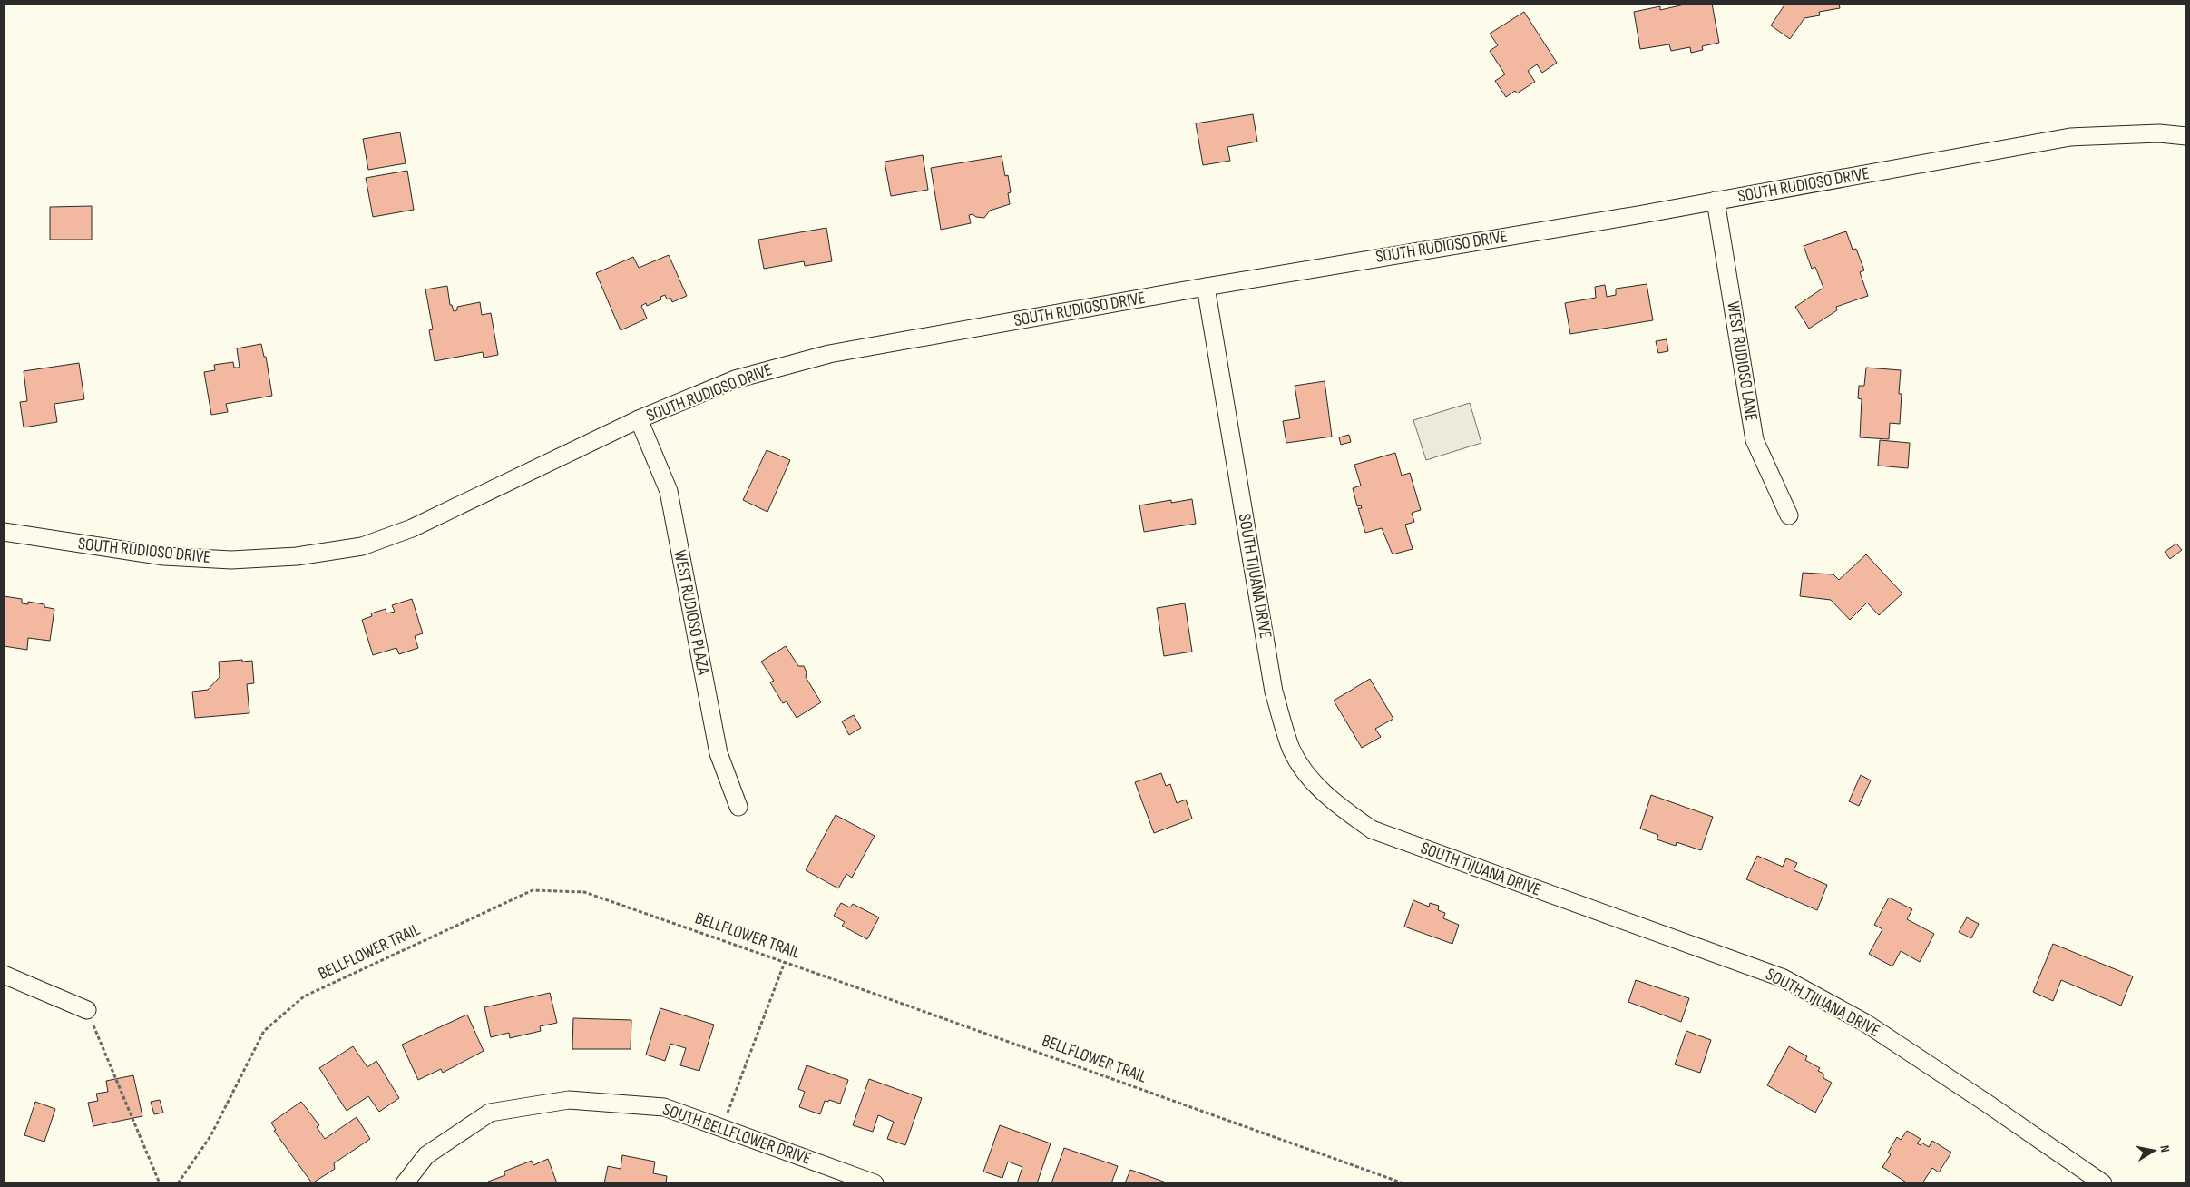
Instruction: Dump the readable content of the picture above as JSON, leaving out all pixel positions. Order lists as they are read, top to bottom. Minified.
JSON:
{"streets":{"street":["SOUTH RUDIOSO DRIVE","WEST RUDIOSO LANE","SOUTH TIJUANA DRIVE","WEST RUDIOSO PLAZA","SOUTH BELLFLOWER DRIVE"],"path":["BELLFLOWER TRAIL"]},"crossings":[["SOUTH RUDIOSO DRIVE","WEST RUDIOSO LANE"],["SOUTH RUDIOSO DRIVE","SOUTH TIJUANA DRIVE"],["SOUTH RUDIOSO DRIVE","WEST RUDIOSO PLAZA"]],"north":"right"}
